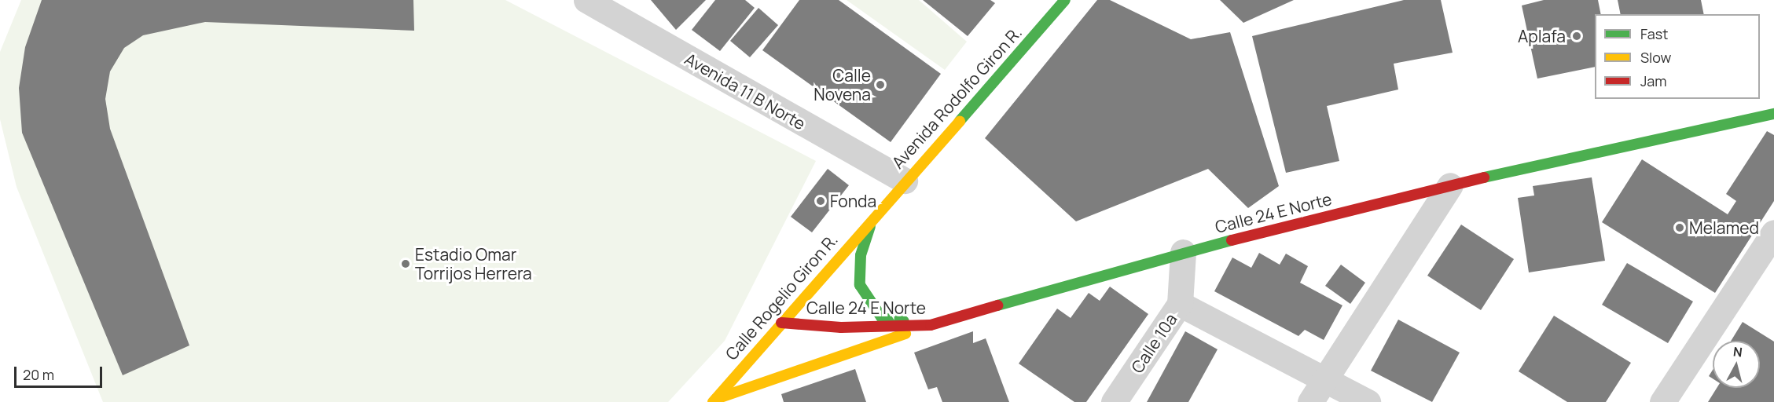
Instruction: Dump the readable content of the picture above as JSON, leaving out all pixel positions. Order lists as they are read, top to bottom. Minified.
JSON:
{"streets":{"street":["Avenida 11 B Norte","Avenida Rodolfo Giron R.","Calle 24 E Norte","Calle Rogelio Giron R.","Calle 10a"]},"crossings":[["Avenida 11 B Norte","Avenida Rodolfo Giron R."],["Avenida Rodolfo Giron R.","Calle Rogelio Giron R."],["Calle 24 E Norte","Calle Rogelio Giron R."],["Calle 24 E Norte","Calle 10a"]],"places":["Aplafa","Calle Novena","Fonda","Melamed","Estadio Omar Torrijos Herrera"],"legend":["Fast","Slow","Jam"],"scale_bar":"20 m","north":"top"}
